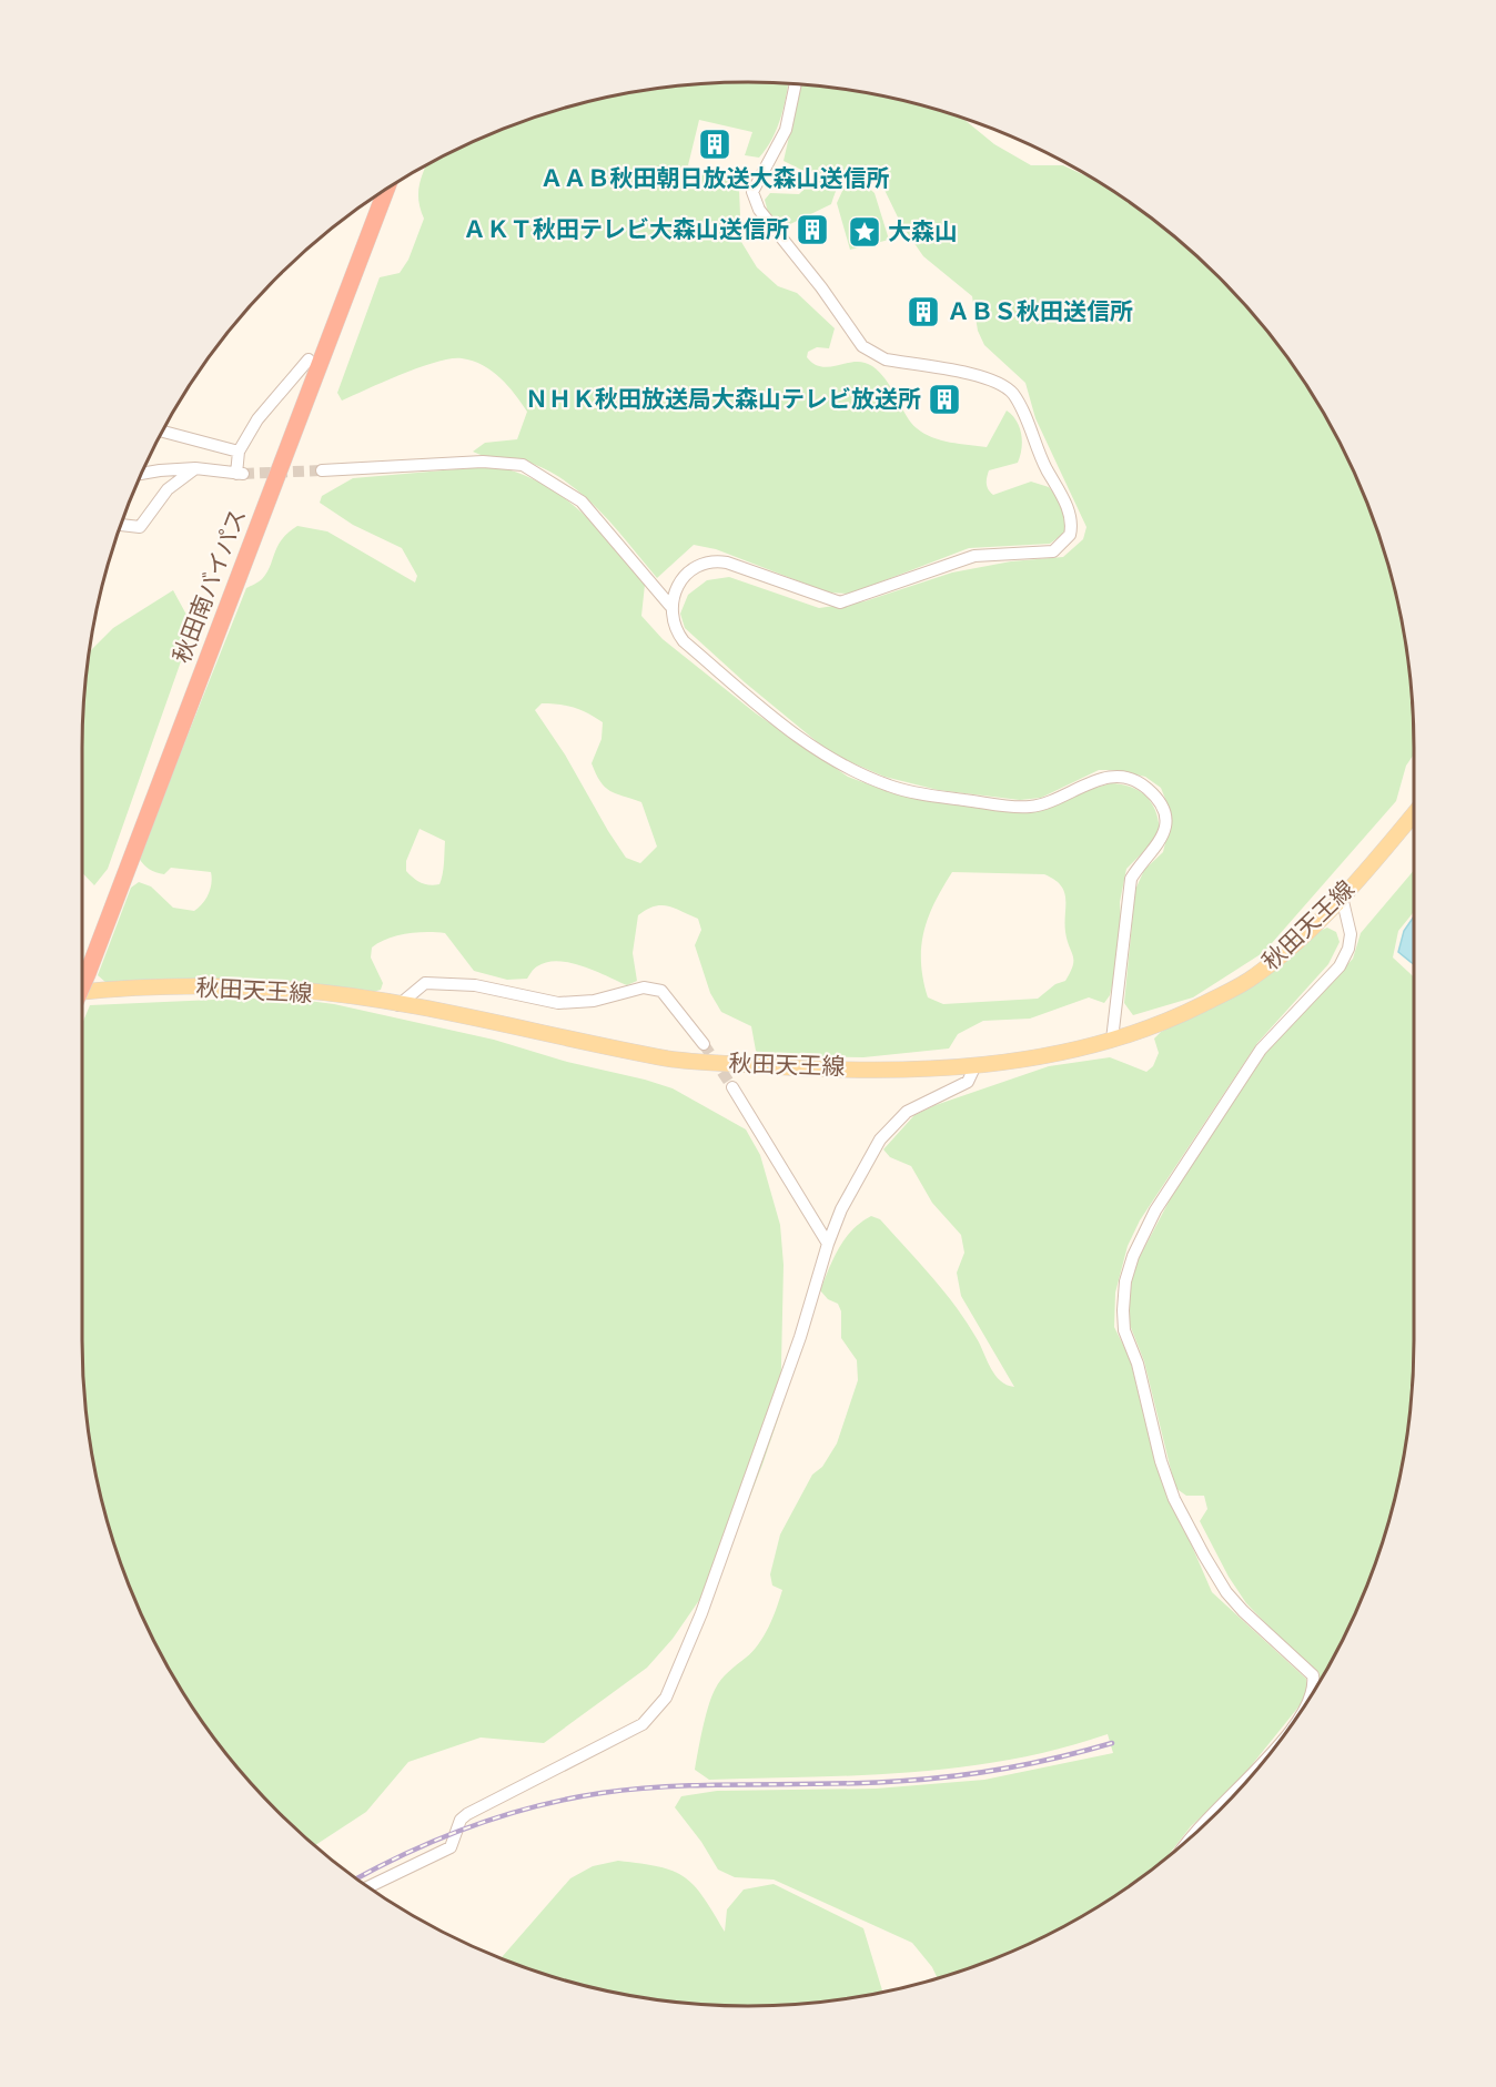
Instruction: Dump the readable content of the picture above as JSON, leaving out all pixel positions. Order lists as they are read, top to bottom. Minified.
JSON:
{"streets":{"highway":["秋田南バイパス"],"main road":["秋田天王線"]},"places":{"building":["ＡＡＢ秋田朝日放送大森山送信所","ＡＫＴ秋田テレビ大森山送信所","ＡＢＳ秋田送信所","ＮＨＫ秋田放送局大森山テレビ放送所"],"place":["大森山"]}}
